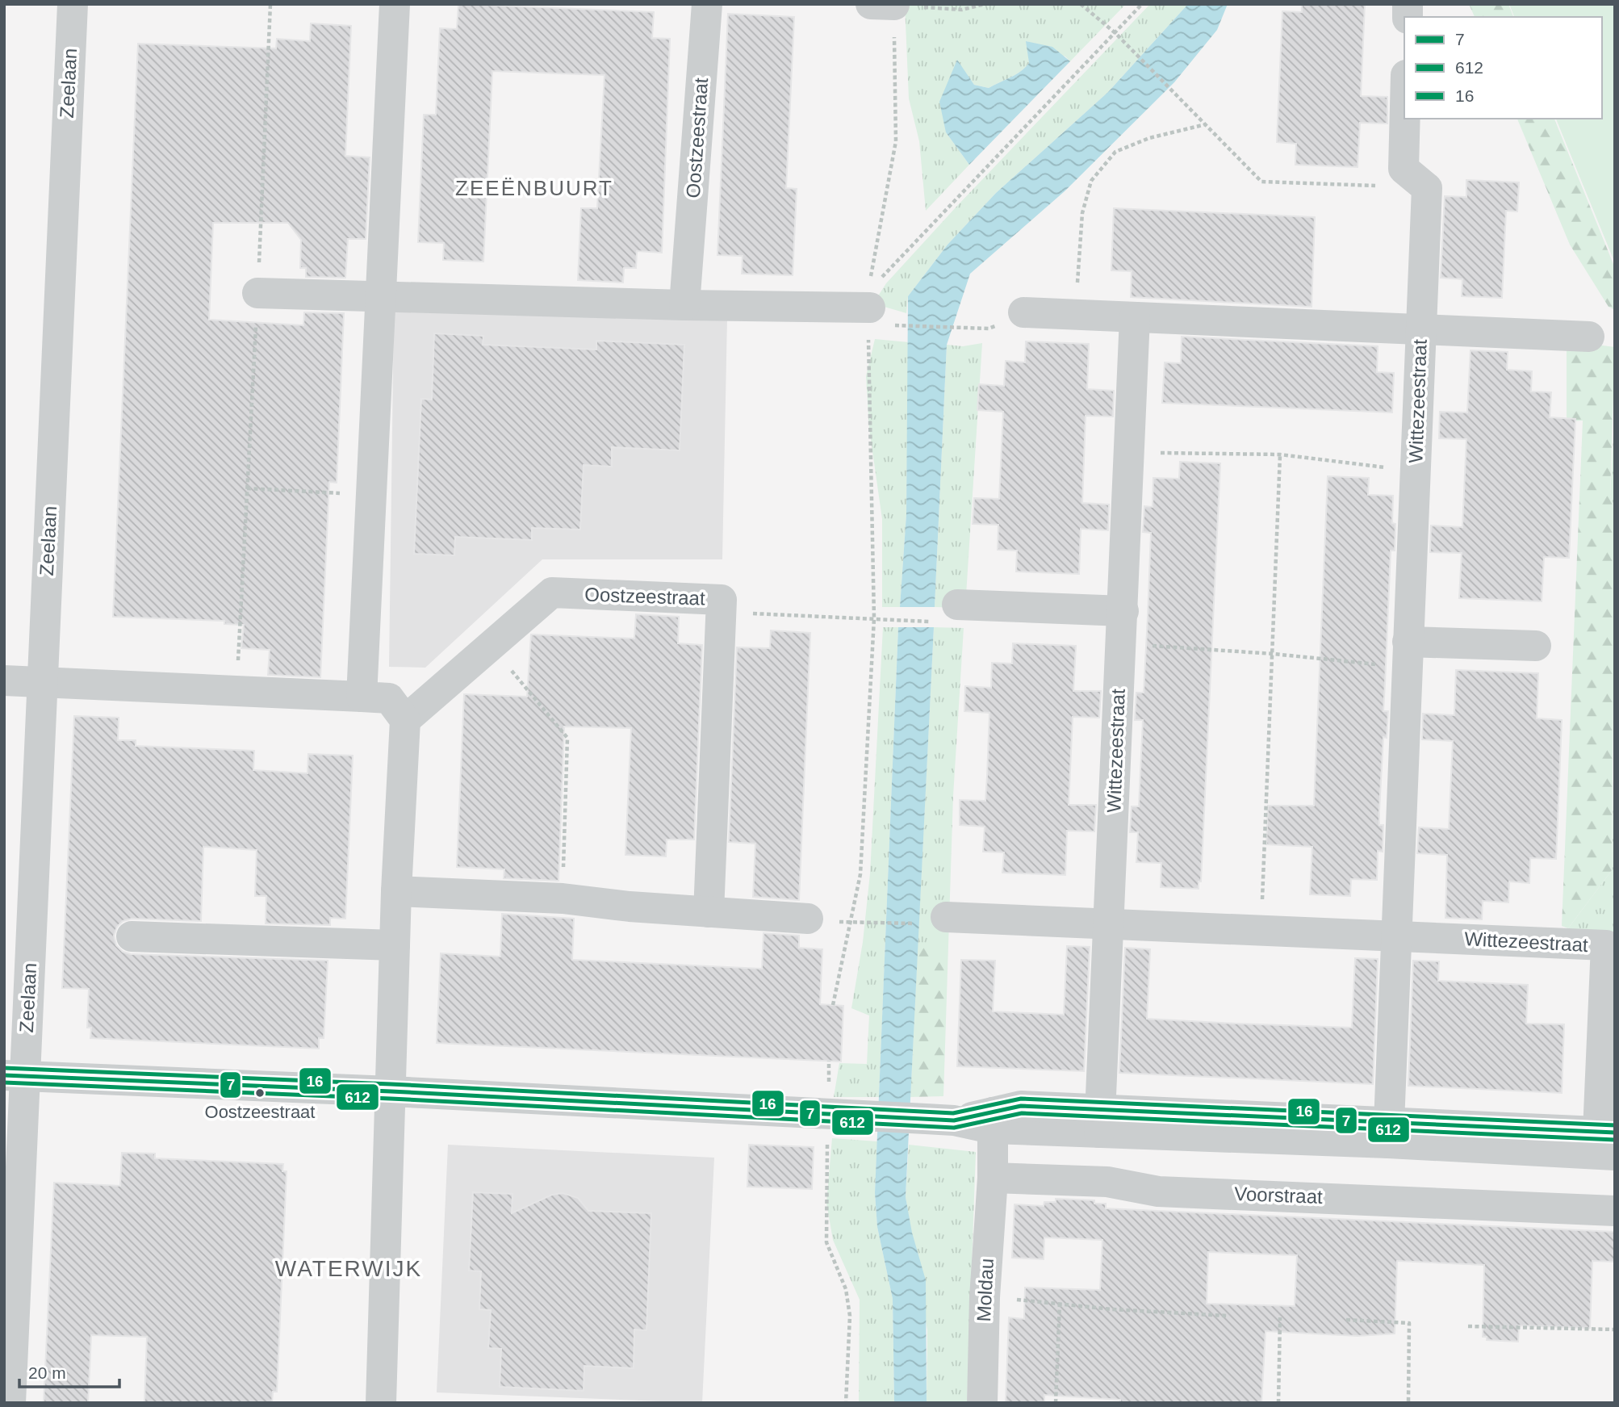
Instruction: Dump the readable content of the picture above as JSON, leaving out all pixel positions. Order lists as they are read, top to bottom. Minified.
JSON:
{"streets":{"street":["Zeelaan","Oostzeestraat","Wittezeestraat","Voorstraat","Moldau"]},"crossings":[["Voorstraat","Moldau"]],"districts":["ZEEËNBUURT","WATERWIJK"],"places":["Oostzeestraat"],"lines":["transit line 16","transit line 7","transit line 612"],"legend":["7","612","16"],"scale_bar":"20 m"}
